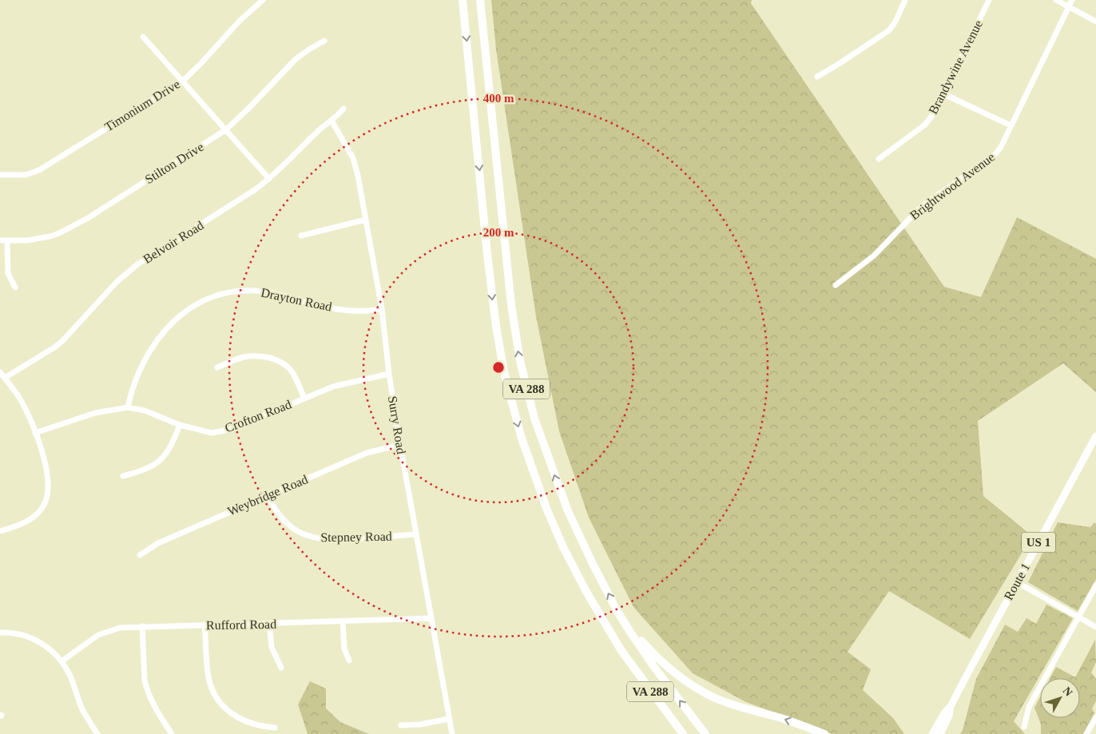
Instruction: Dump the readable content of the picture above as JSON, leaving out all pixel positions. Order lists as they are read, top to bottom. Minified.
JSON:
{"streets":{"highway":["VA 288"],"main road":["US 1","Route 1"],"street":["Brandywine Avenue","Timonium Drive","Stilton Drive","Brightwood Avenue","Belvoir Road","Drayton Road","Crofton Road","Surry Road","Weybridge Road","Stepney Road","Rufford Road"]},"crossings":[["Belvoir Road","Surry Road"],["Drayton Road","Crofton Road"],["Drayton Road","Surry Road"],["Crofton Road","Surry Road"],["Surry Road","Weybridge Road"],["Surry Road","Stepney Road"],["Surry Road","Rufford Road"],["Weybridge Road","Stepney Road"]],"north":"top right","rings":["400 m","200 m"]}
